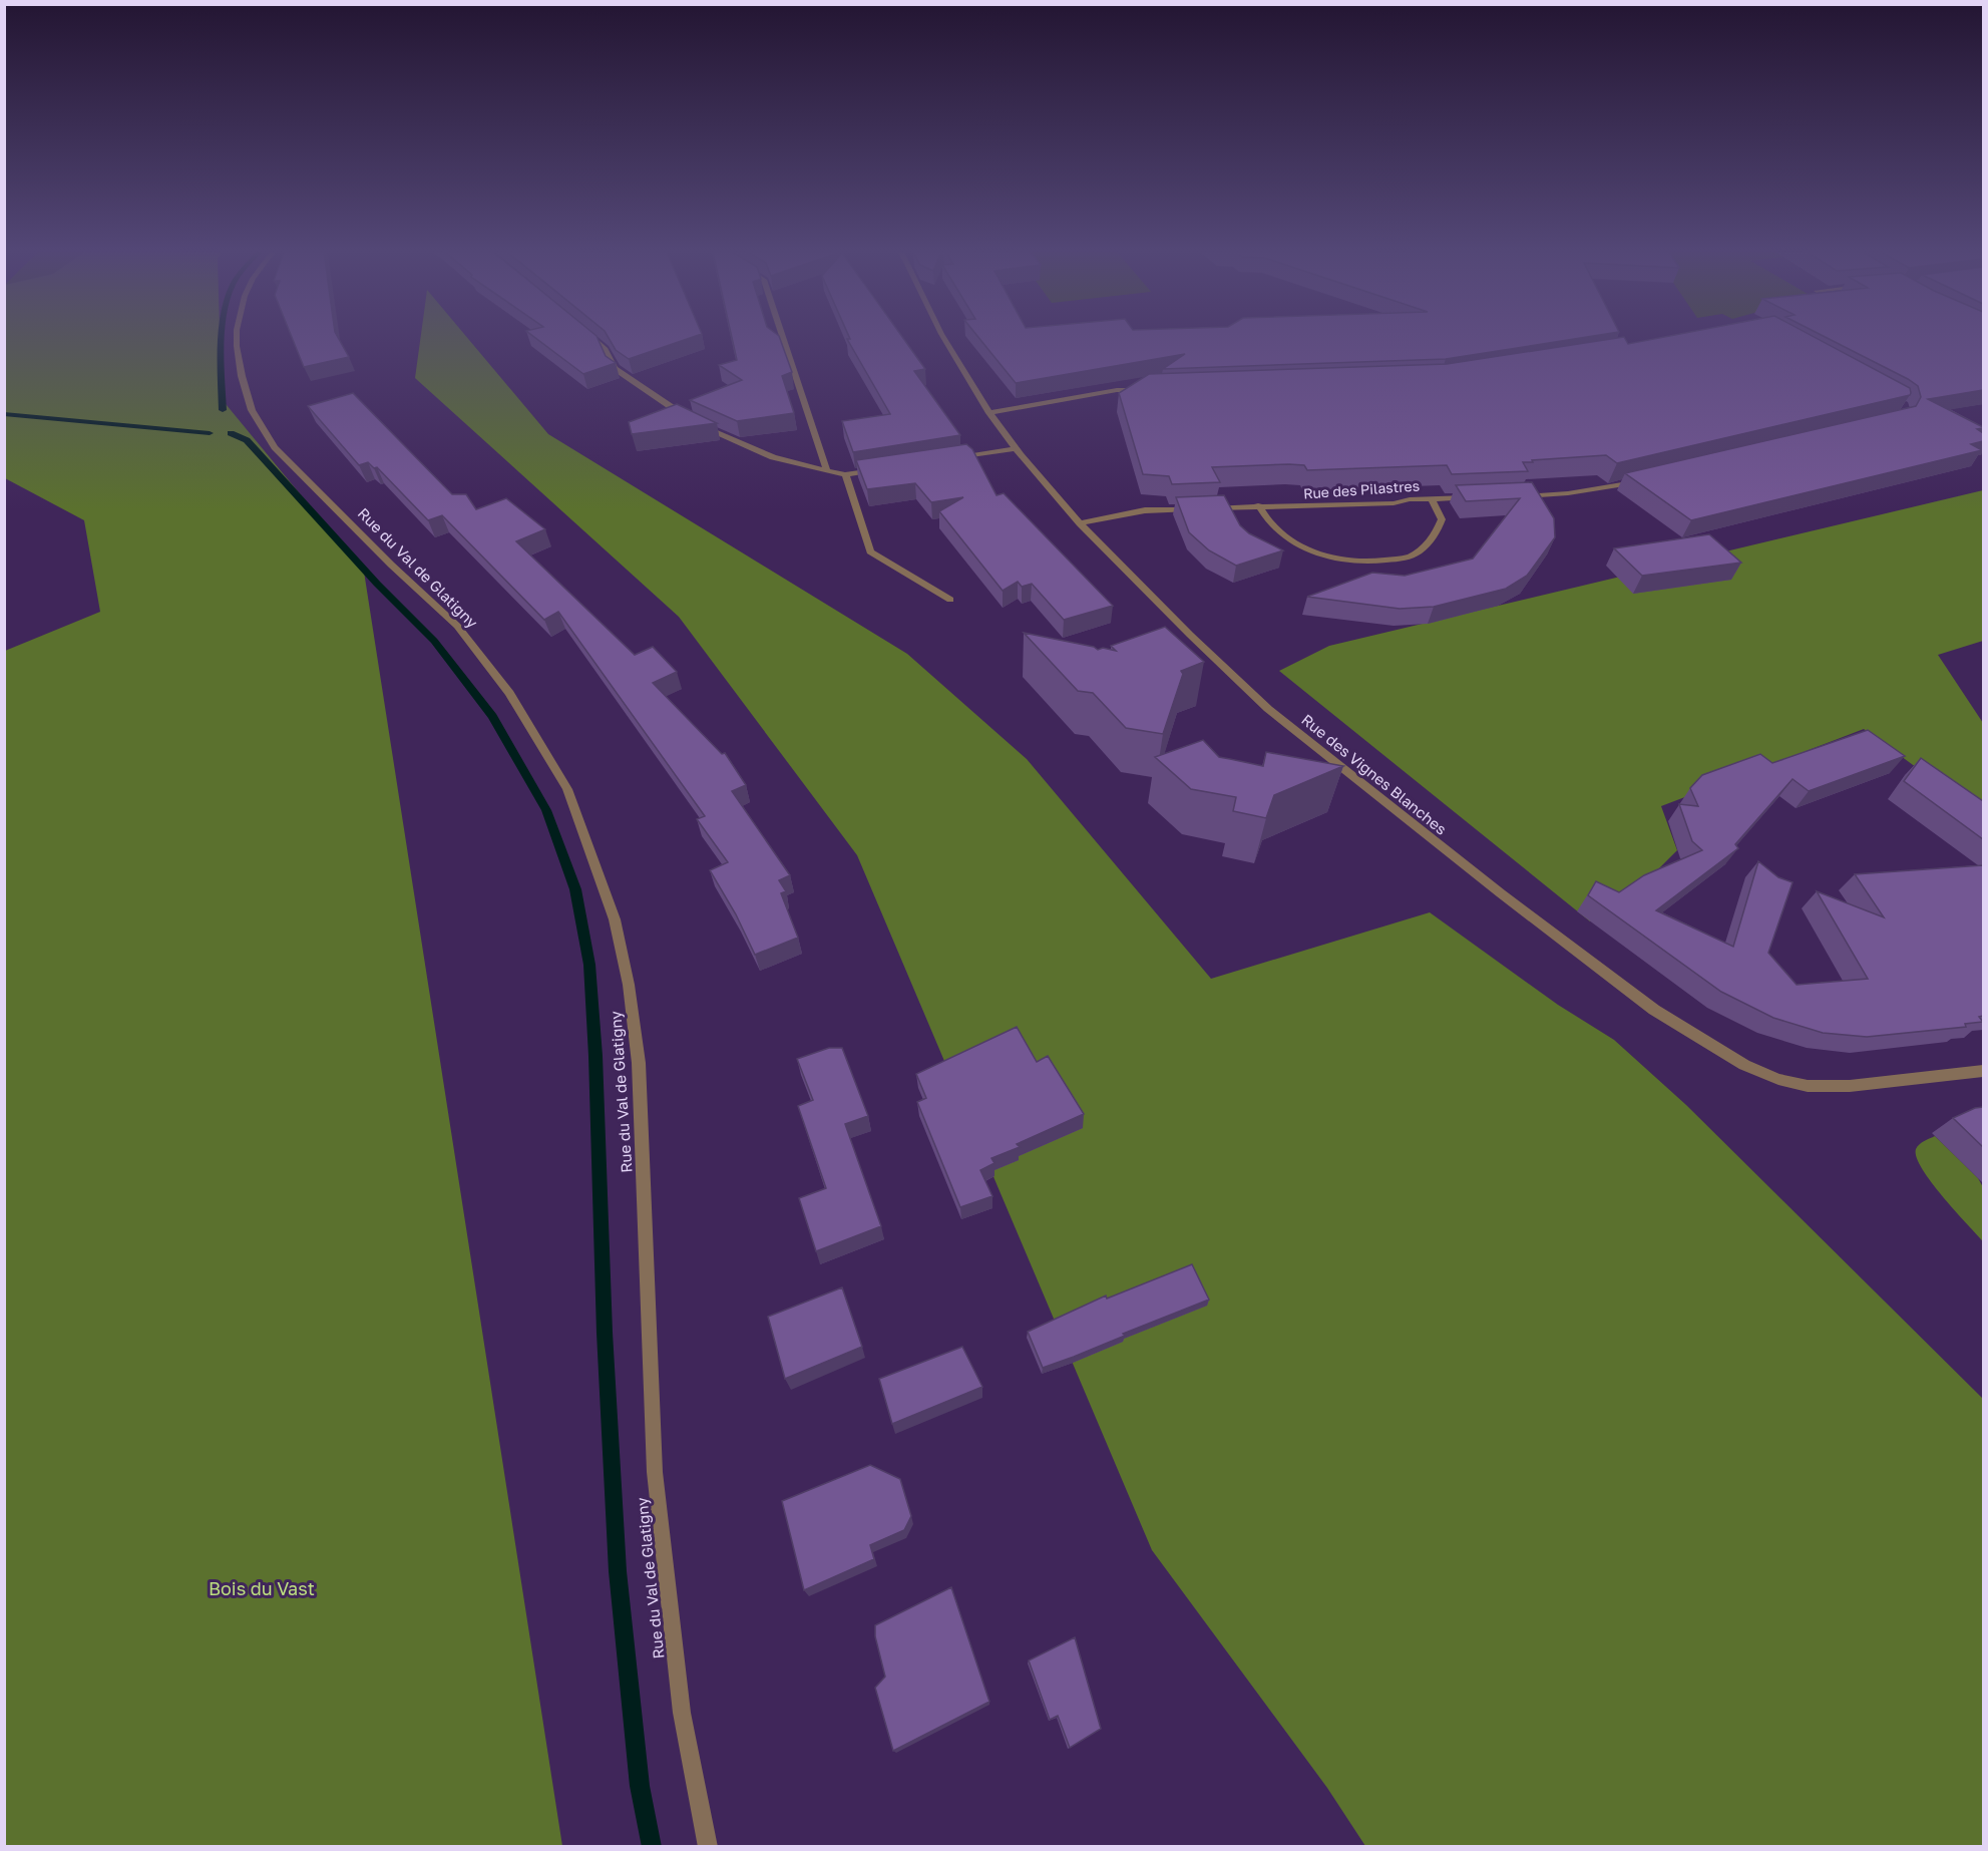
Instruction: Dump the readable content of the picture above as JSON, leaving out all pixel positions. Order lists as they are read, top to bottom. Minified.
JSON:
{"streets":{"street":["Rue des Pilastres","Rue du Val de Glatigny","Rue des Vignes Blanches"]},"crossings":[["Rue des Pilastres","Rue des Vignes Blanches"]],"parks":["Bois du Vast"]}
